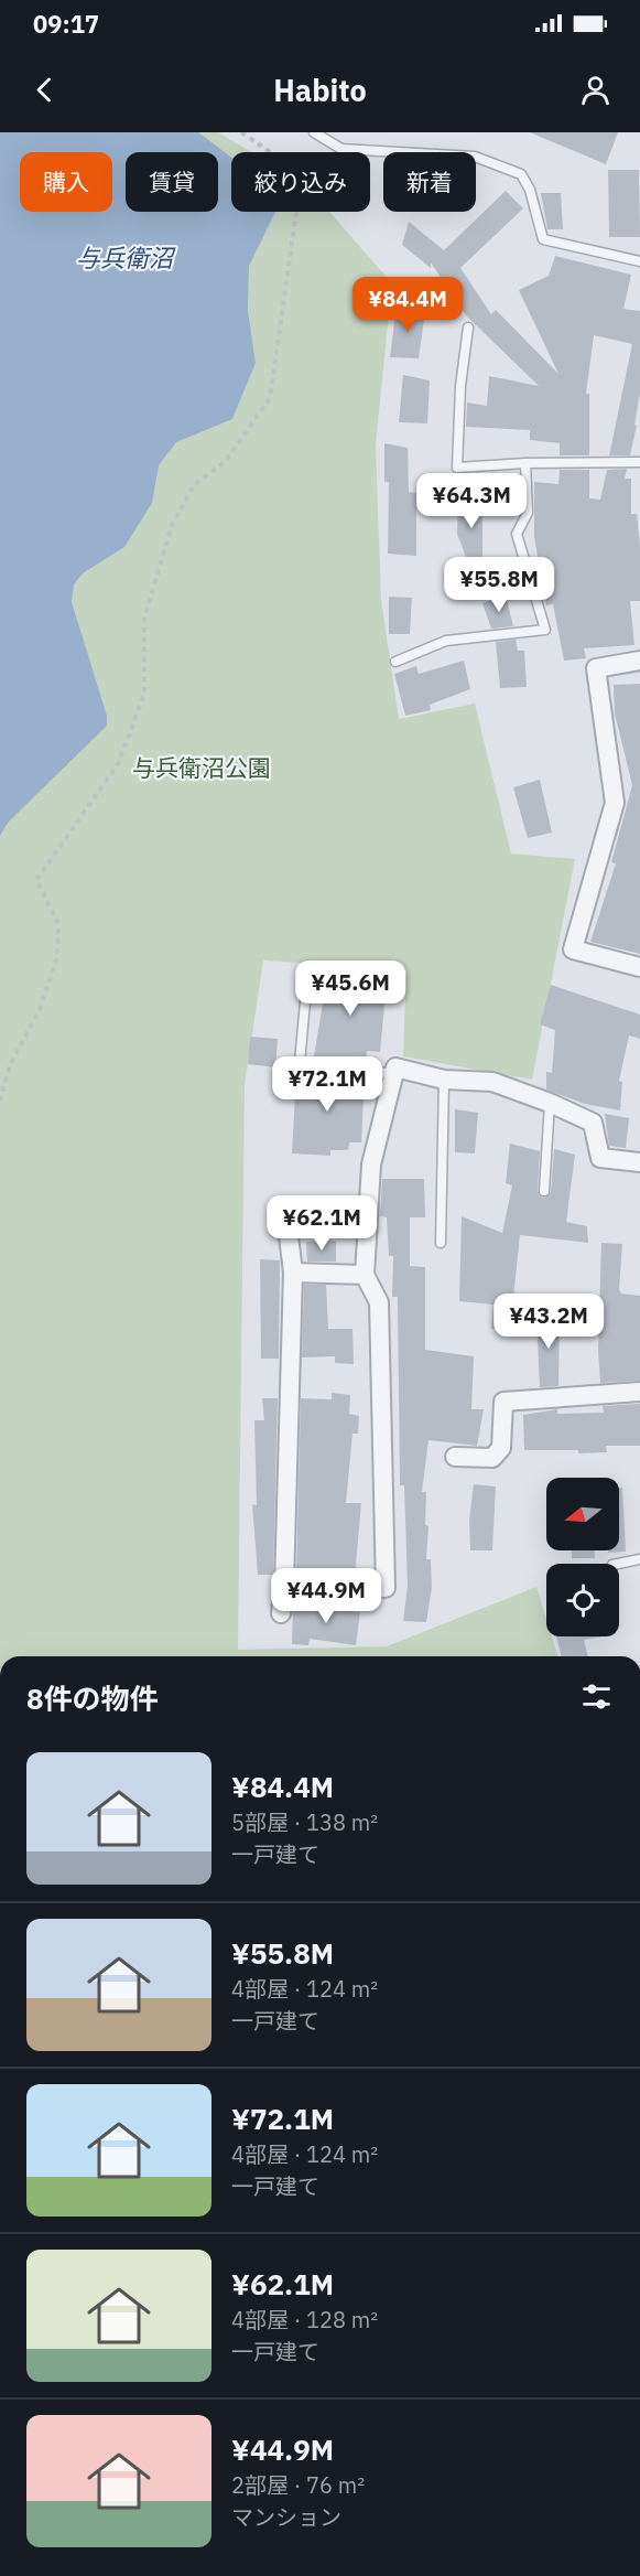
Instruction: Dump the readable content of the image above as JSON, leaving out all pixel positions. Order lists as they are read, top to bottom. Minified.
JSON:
{"water":["与兵衛沼"],"parks":["与兵衛沼公園"],"north":"left","page":{"status":"09:17","header":"Habito","chip":["購入","賃貸","絞り込み","新着"],"price":["¥84.4M","¥64.3M","¥55.8M","¥45.6M","¥72.1M","¥62.1M","¥43.2M","¥44.9M"],"heading":"8件の物件","list":[{"name":"¥84.4M","note":"5部屋 · 138 m² · 一戸建て"},{"name":"¥55.8M","note":"4部屋 · 124 m² · 一戸建て"},{"name":"¥72.1M","note":"4部屋 · 124 m² · 一戸建て"},{"name":"¥62.1M","note":"4部屋 · 128 m² · 一戸建て"},{"name":"¥44.9M","note":"2部屋 · 76 m² · マンション"}]}}
